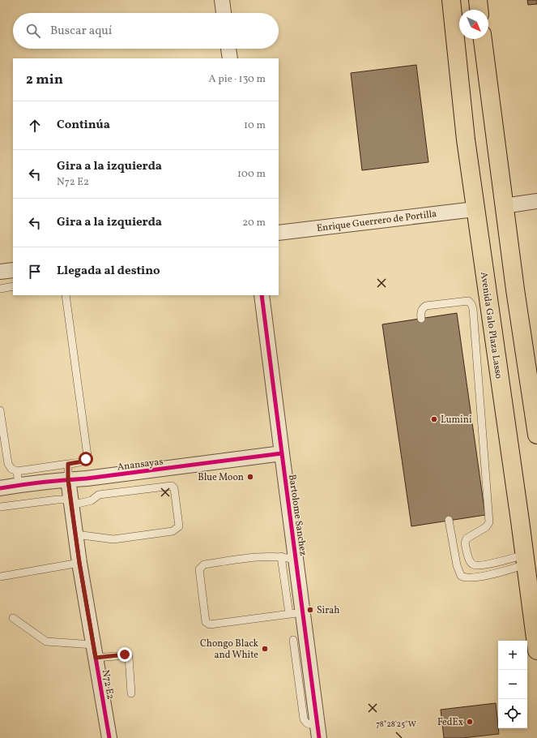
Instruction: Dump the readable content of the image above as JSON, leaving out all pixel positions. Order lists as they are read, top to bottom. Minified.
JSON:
{"streets":{"main road":["Avenida Galo Plaza Lasso"],"street":["Enrique Guerrero de Portilla","Anansayas","Bartolome Sanchez","N72 E2"]},"crossings":[["Enrique Guerrero de Portilla","Avenida Galo Plaza Lasso"],["Anansayas","Bartolome Sanchez"],["Anansayas","N72 E2"]],"places":["Lumini","Blue Moon","Sirah","Chongo Black and White","FedEx"],"north":"bottom right","page":{"search":"Buscar aquí","heading":["2 min","A pie · 130 m"],"list":[["Continúa","10 m"],["Gira a la izquierda","N72 E2","100 m"],["Gira a la izquierda","20 m"],"Llegada al destino"],"map_buttons":["+","−"]},"coordinates":["78°28'25\"W"]}
